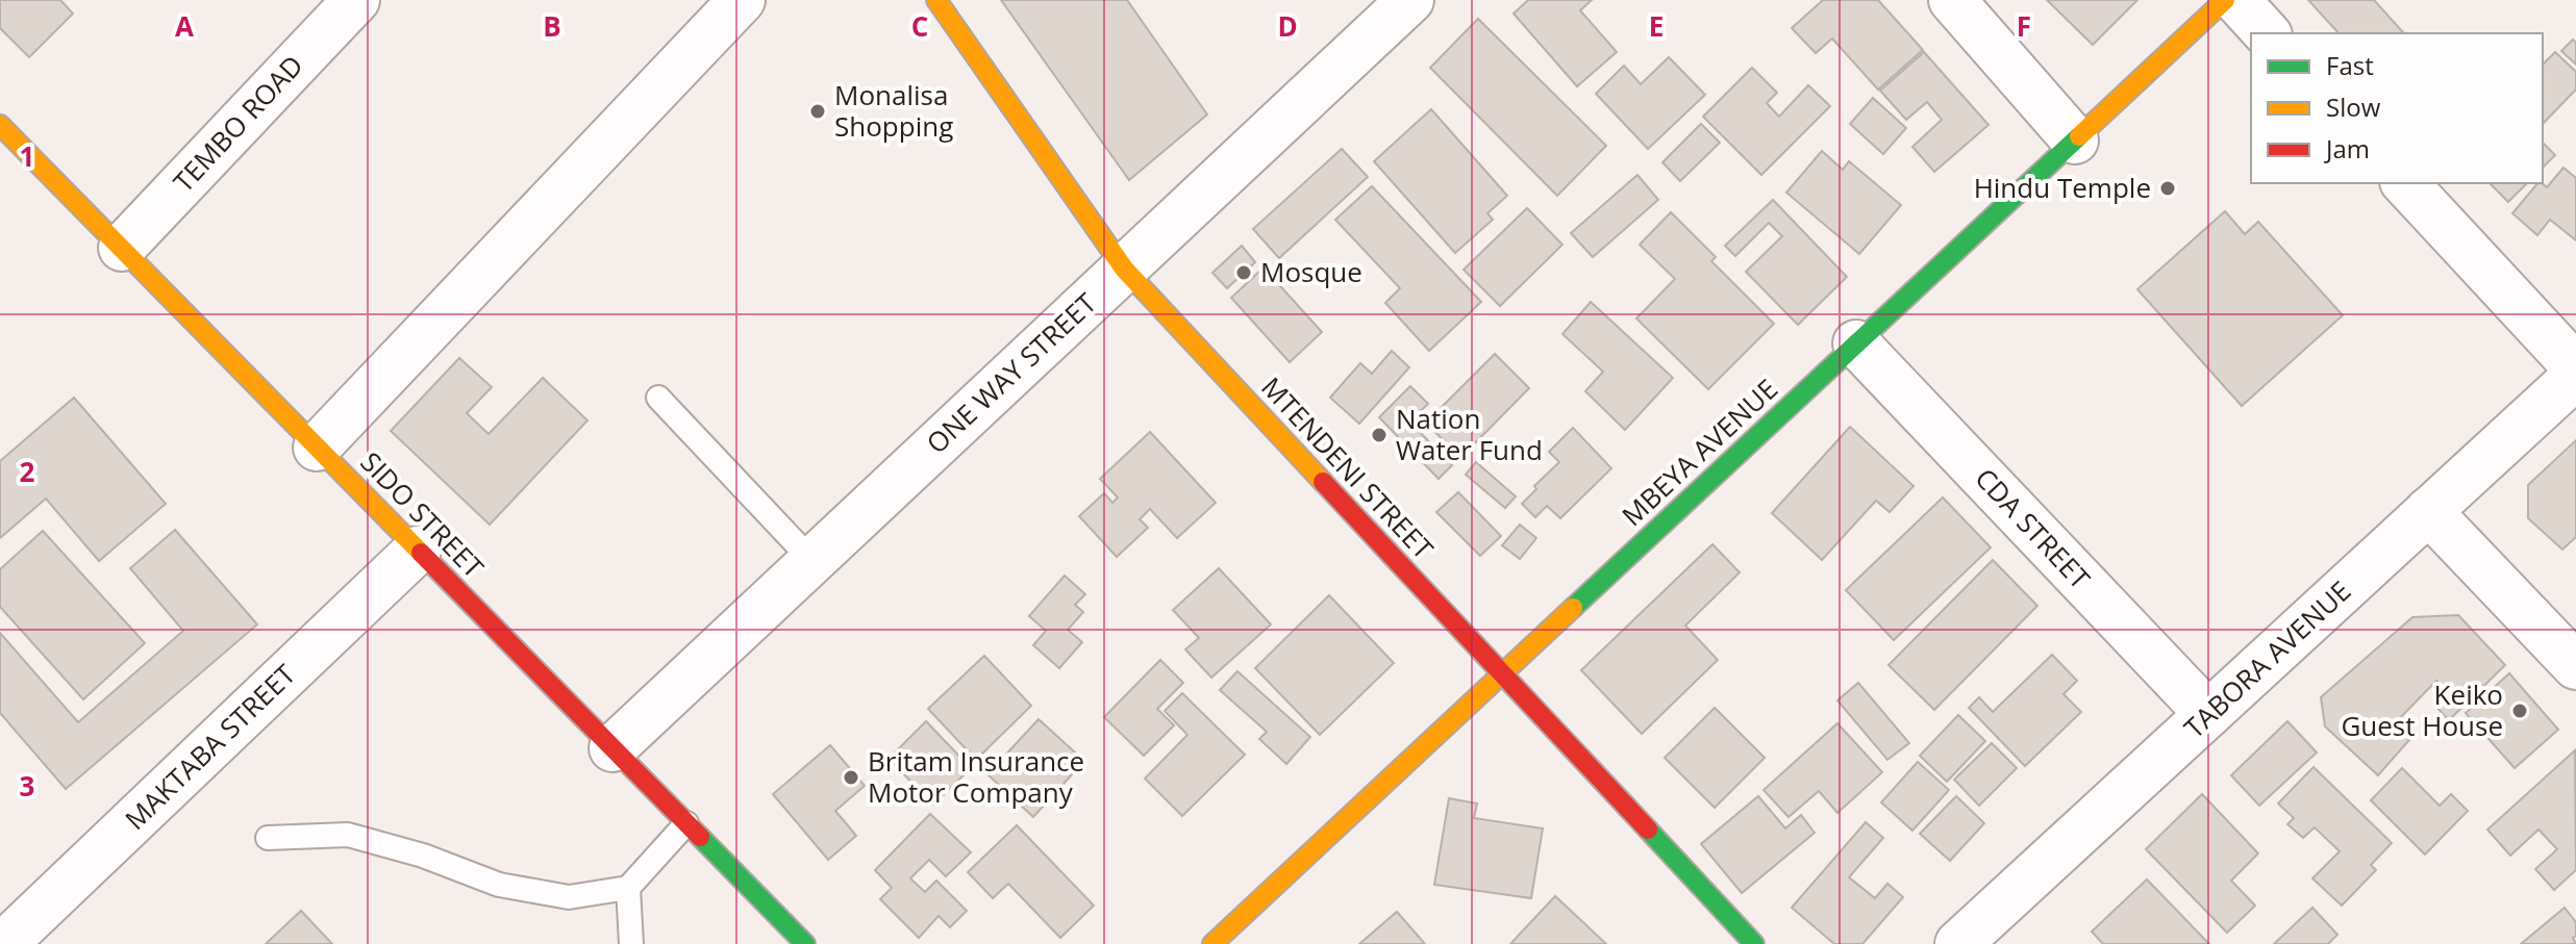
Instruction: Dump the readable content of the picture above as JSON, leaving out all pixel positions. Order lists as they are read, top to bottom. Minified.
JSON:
{"streets":{"street":["TEMBO ROAD","ONE WAY STREET","MBEYA AVENUE","MTENDENI STREET","SIDO STREET","CDA STREET","TABORA AVENUE","MAKTABA STREET"]},"crossings":[["TEMBO ROAD","SIDO STREET"],["ONE WAY STREET","MTENDENI STREET"],["ONE WAY STREET","SIDO STREET"],["MBEYA AVENUE","MTENDENI STREET"],["MBEYA AVENUE","CDA STREET"],["SIDO STREET","MAKTABA STREET"],["CDA STREET","TABORA AVENUE"]],"places":["Monalisa Shopping","Hindu Temple","Mosque","Nation Water Fund","Keiko Guest House","Britam Insurance Motor Company"],"legend":["Fast","Slow","Jam"],"grid":{"columns":["A","B","C","D","E","F"],"rows":["1","2","3"]}}
